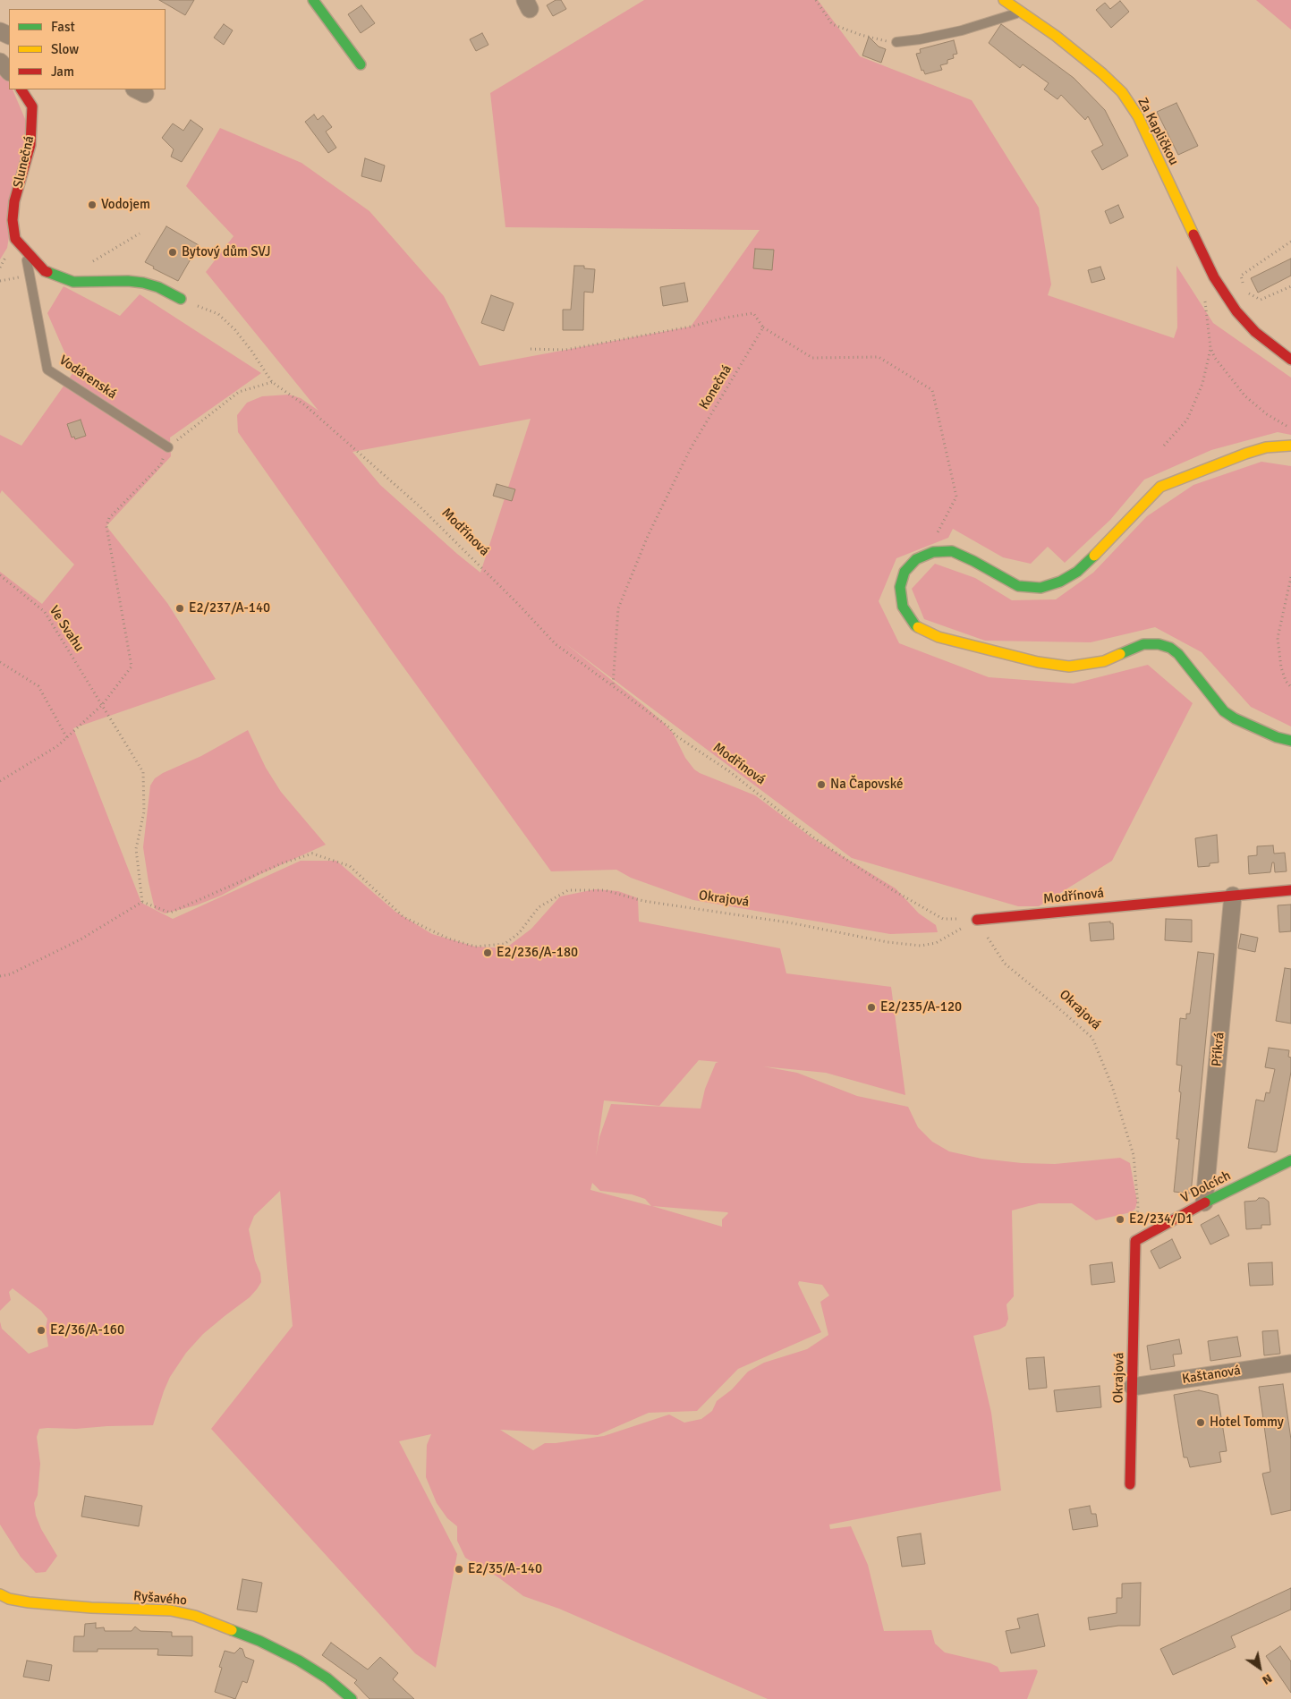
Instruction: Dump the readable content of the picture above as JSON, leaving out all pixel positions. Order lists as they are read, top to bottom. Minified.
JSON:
{"streets":{"street":["Za Kapličkou","Slunečná","Modřínová","Okrajová","Příkrá","V Dolcích","Kaštanová","Ryšavého"],"lane":["Vodárenská"],"path":["Konečná","Ve Svahu"]},"crossings":[["Slunečná","Vodárenská"],["Konečná","Modřínová"],["Modřínová","Okrajová"],["Modřínová","Příkrá"],["Ve Svahu","Okrajová"],["Okrajová","V Dolcích"],["Okrajová","Kaštanová"],["Příkrá","V Dolcích"]],"places":["Vodojem","Bytový dům SVJ","E2/237/A-140","Na Čapovské","E2/236/A-180","E2/235/A-120","E2/234/D1","E2/36/A-160","Hotel Tommy","E2/35/A-140"],"legend":["Fast","Slow","Jam"],"north":"bottom right"}
